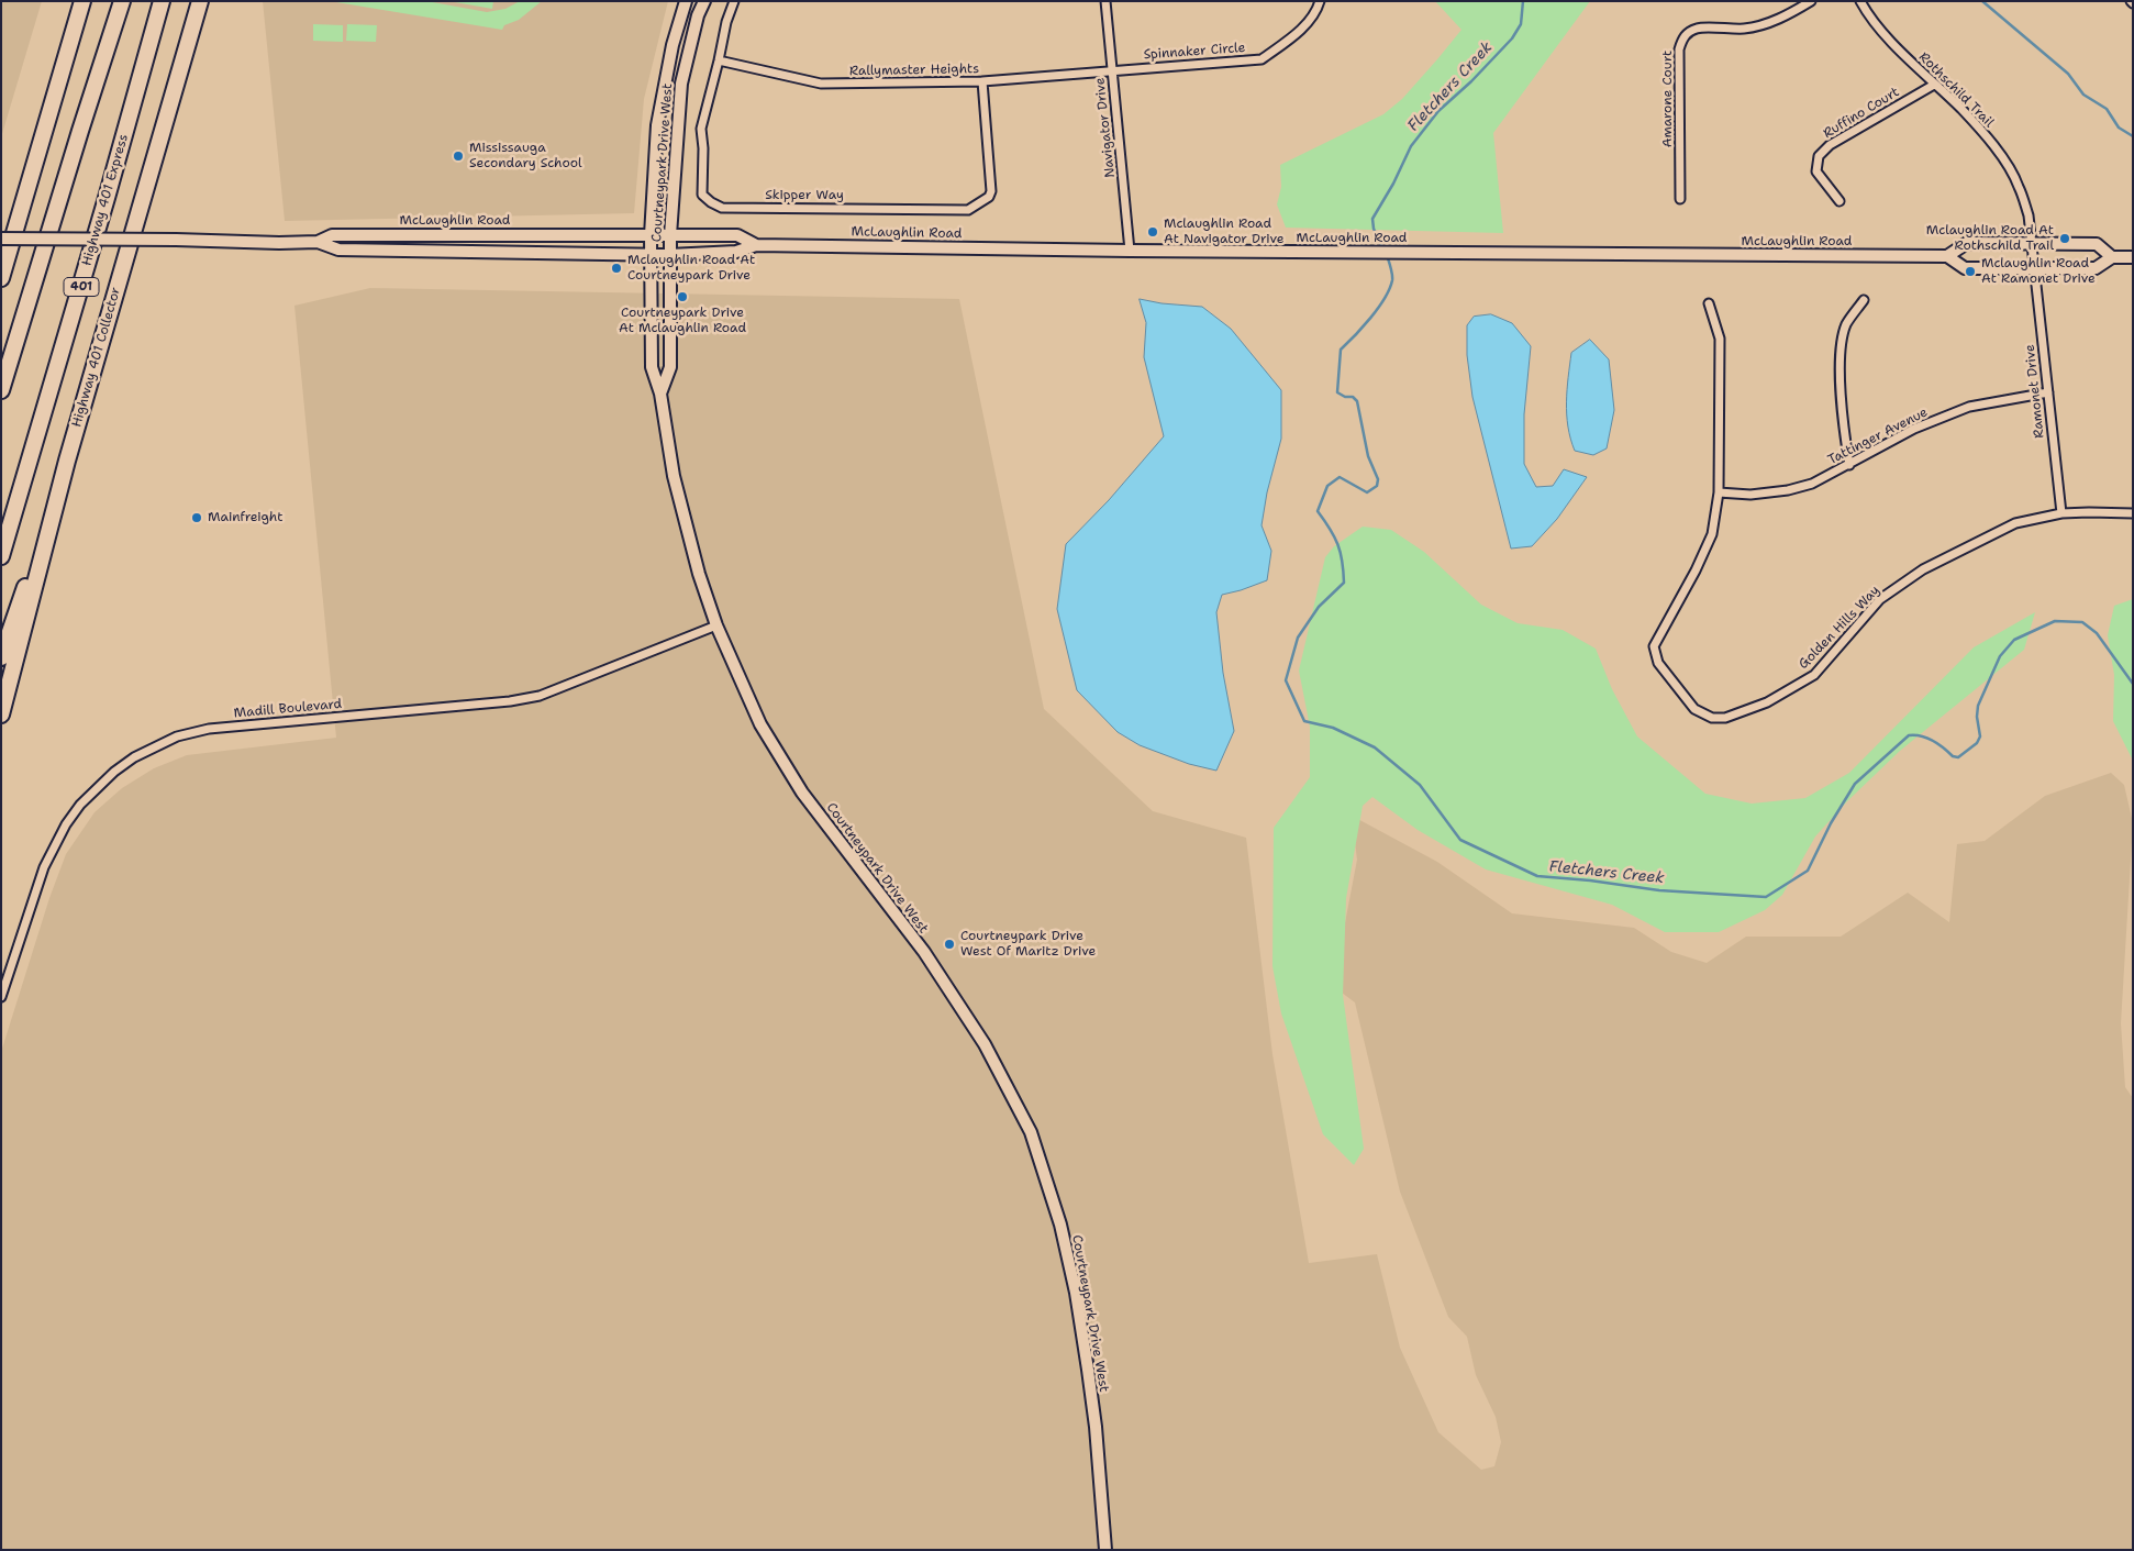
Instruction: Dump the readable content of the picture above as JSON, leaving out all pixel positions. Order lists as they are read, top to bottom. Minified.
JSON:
{"streets":{"highway":["Highway 401 Express","401","Highway 401 Collector"],"street":["Spinnaker Circle","Rallymaster Heights","Rothschild Trail","Amarone Court","Ruffino Court","Navigator Drive","Courtneypark Drive West","Skipper Way","McLaughlin Road","Ramonet Drive","Tattinger Avenue","Golden Hills Way","Madill Boulevard"]},"crossings":[["Spinnaker Circle","Rallymaster Heights"],["Spinnaker Circle","Navigator Drive"],["Rallymaster Heights","Navigator Drive"],["Rallymaster Heights","Skipper Way"],["Rothschild Trail","Ruffino Court"],["Rothschild Trail","McLaughlin Road"],["Rothschild Trail","Ramonet Drive"],["Navigator Drive","McLaughlin Road"],["Courtneypark Drive West","McLaughlin Road"],["Courtneypark Drive West","Madill Boulevard"],["McLaughlin Road","Ramonet Drive"],["Ramonet Drive","Tattinger Avenue"],["Ramonet Drive","Golden Hills Way"],["Tattinger Avenue","Golden Hills Way"]],"water":["Fletchers Creek"],"places":["Mississauga Secondary School","Mclaughlin Road At Navigator Drive","Mclaughlin Road At Rothschild Trail","Mclaughlin Road At Courtneypark Drive","Mclaughlin Road At Ramonet Drive","Courtneypark Drive At Mclaughlin Road","Mainfreight","Courtneypark Drive West Of Maritz Drive"]}
